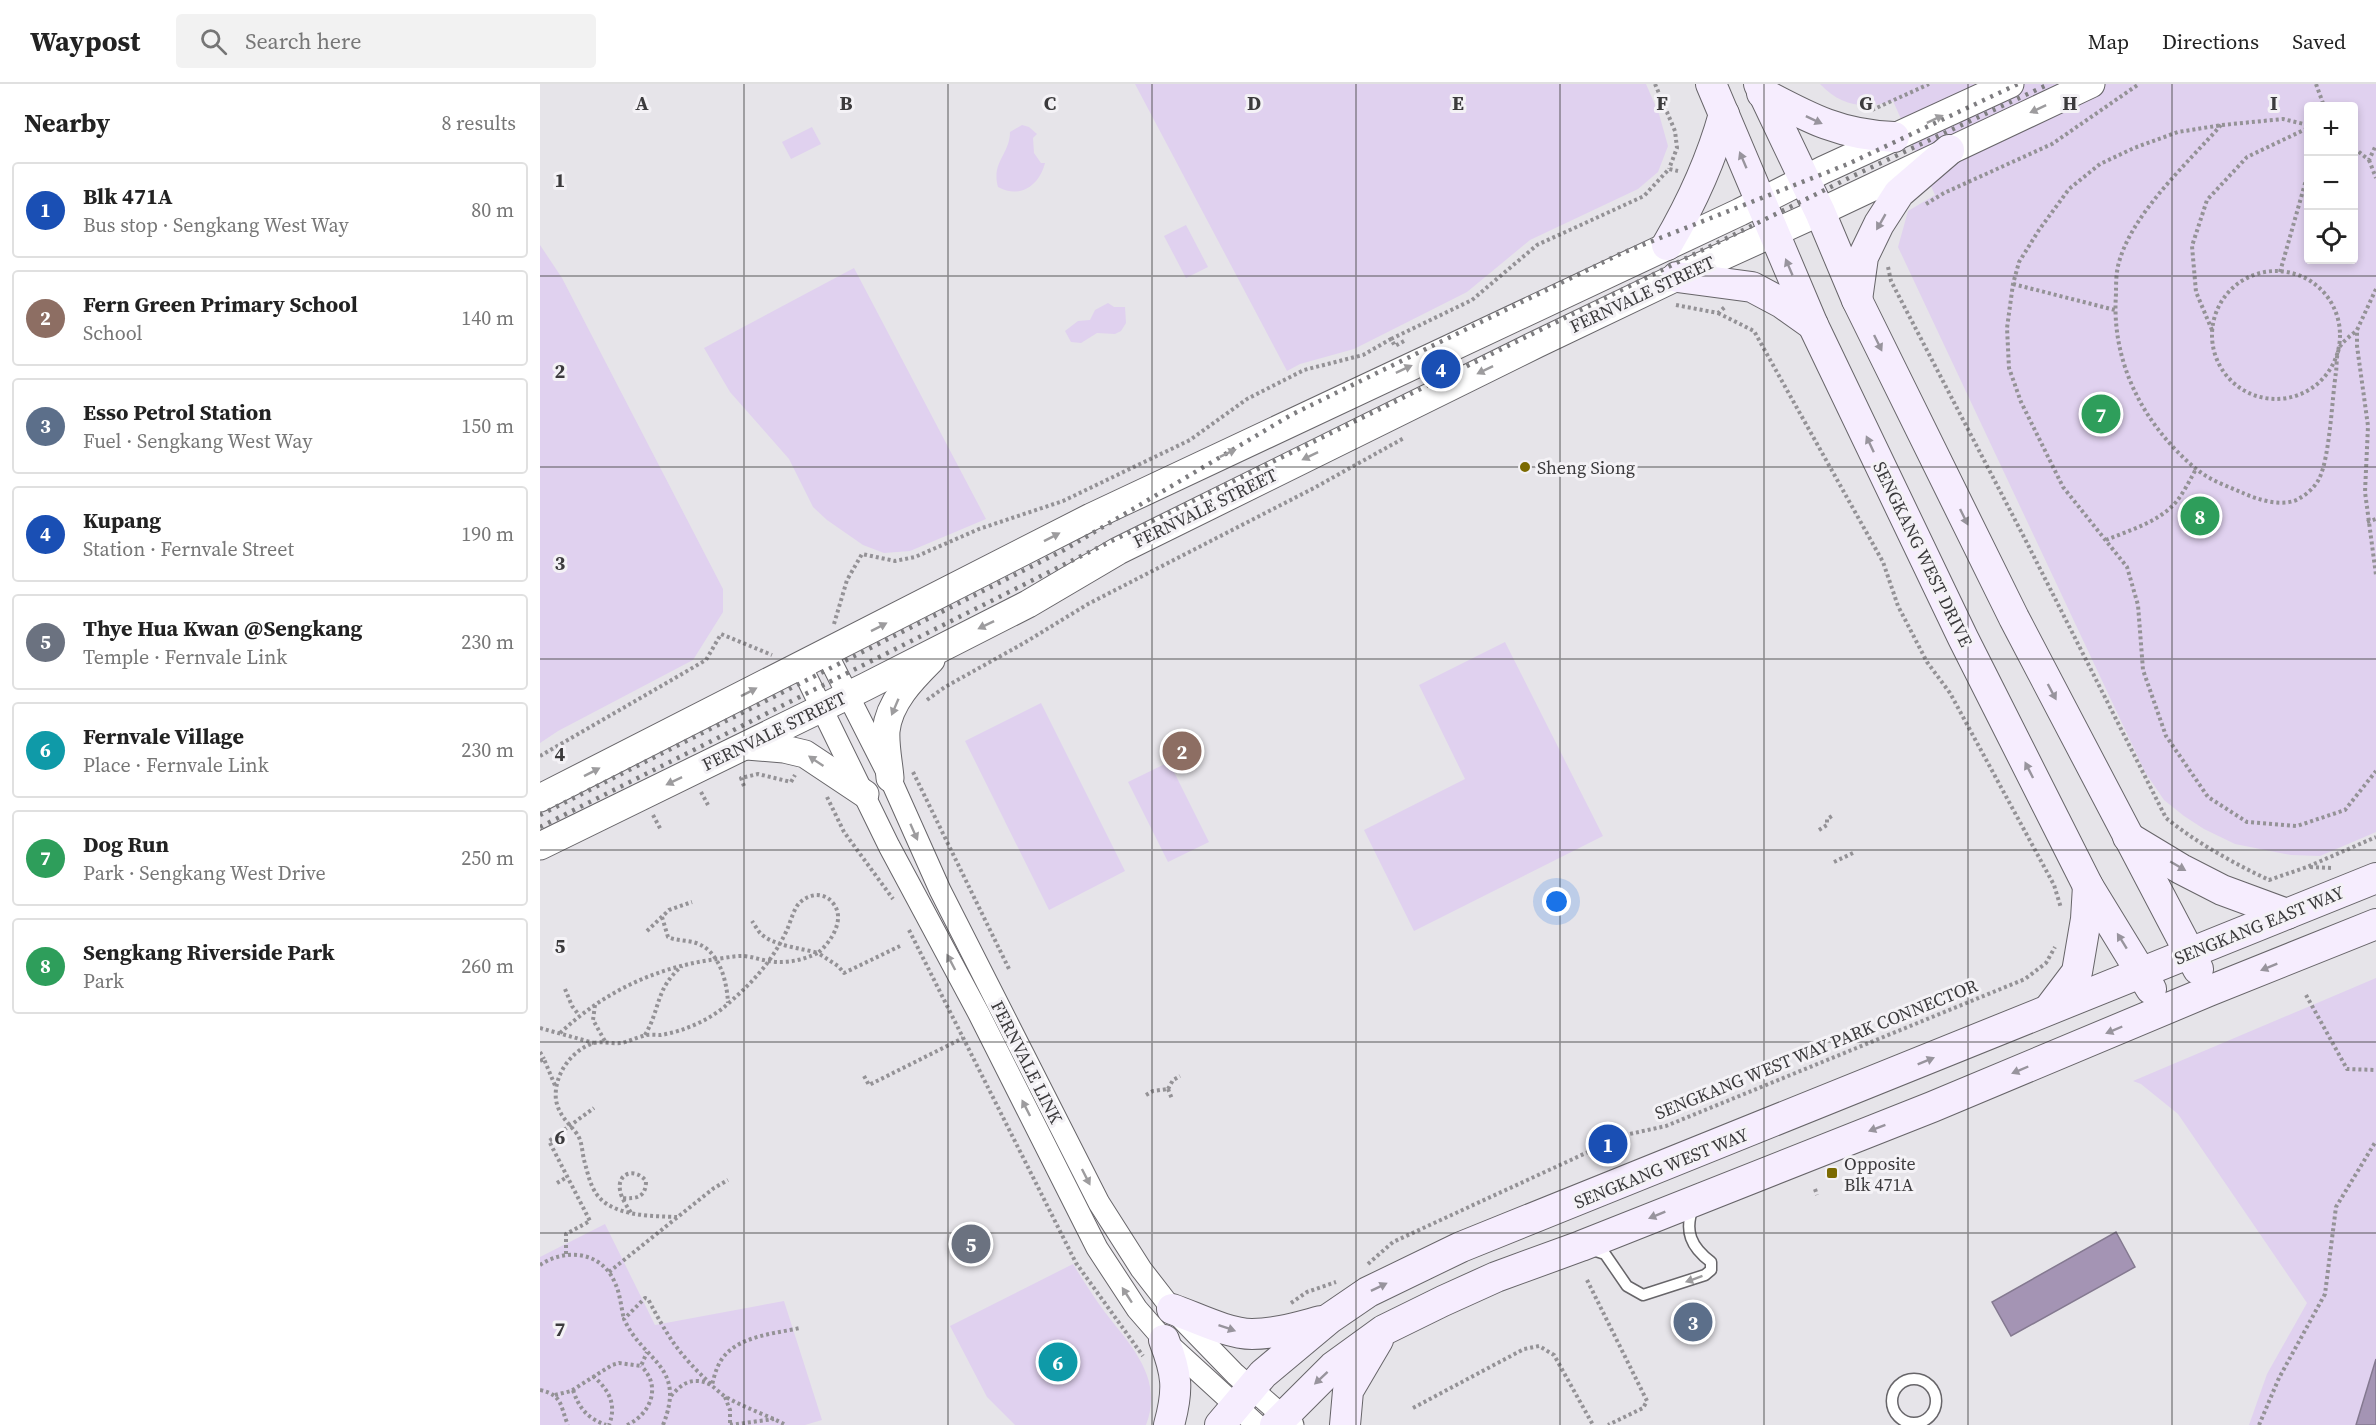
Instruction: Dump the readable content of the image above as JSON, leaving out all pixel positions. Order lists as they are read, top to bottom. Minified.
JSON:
{"streets":{"main road":["SENGKANG WEST DRIVE","SENGKANG EAST WAY","SENGKANG WEST WAY"],"street":["FERNVALE STREET","FERNVALE LINK"],"path":["SENGKANG WEST WAY PARK CONNECTOR"]},"crossings":[["FERNVALE STREET","SENGKANG WEST DRIVE"],["FERNVALE STREET","FERNVALE LINK"],["SENGKANG WEST DRIVE","SENGKANG EAST WAY"],["SENGKANG WEST DRIVE","SENGKANG WEST WAY"],["SENGKANG EAST WAY","SENGKANG WEST WAY"],["FERNVALE LINK","SENGKANG WEST WAY"]],"places":{"other":["Sheng Siong"],"transit":["Opposite Blk 471A"]},"page":{"header":"Waypost","search":"Search here","nav":["Map","Directions","Saved"],"heading":["Nearby","8 results"],"map_buttons":["+","−"],"list":[{"mark":"1","name":"Blk 471A","note":"Bus stop · Sengkang West Way","value":"80 m"},{"mark":"2","name":"Fern Green Primary School","note":"School","value":"140 m"},{"mark":"3","name":"Esso Petrol Station","note":"Fuel · Sengkang West Way","value":"150 m"},{"mark":"4","name":"Kupang","note":"Station · Fernvale Street","value":"190 m"},{"mark":"5","name":"Thye Hua Kwan @Sengkang","note":"Temple · Fernvale Link","value":"230 m"},{"mark":"6","name":"Fernvale Village","note":"Place · Fernvale Link","value":"230 m"},{"mark":"7","name":"Dog Run","note":"Park · Sengkang West Drive","value":"250 m"},{"mark":"8","name":"Sengkang Riverside Park","note":"Park","value":"260 m"}],"pins":["4","7","8","2","1","5","3","6"]},"grid":{"columns":["A","B","C","D","E","F","G","H","I"],"rows":["1","2","3","4","5","6","7"]}}
